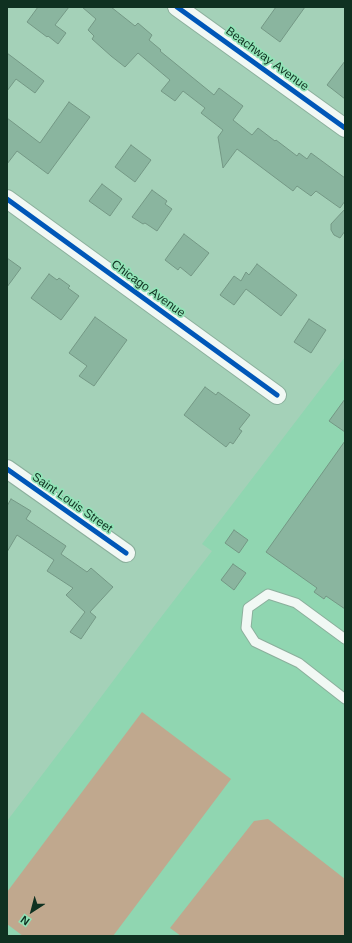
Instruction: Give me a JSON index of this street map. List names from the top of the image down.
{
  "streets": {
    "street": ["Beachway Avenue", "Chicago Avenue", "Saint Louis Street"]
  },
  "north": "bottom left"
}
